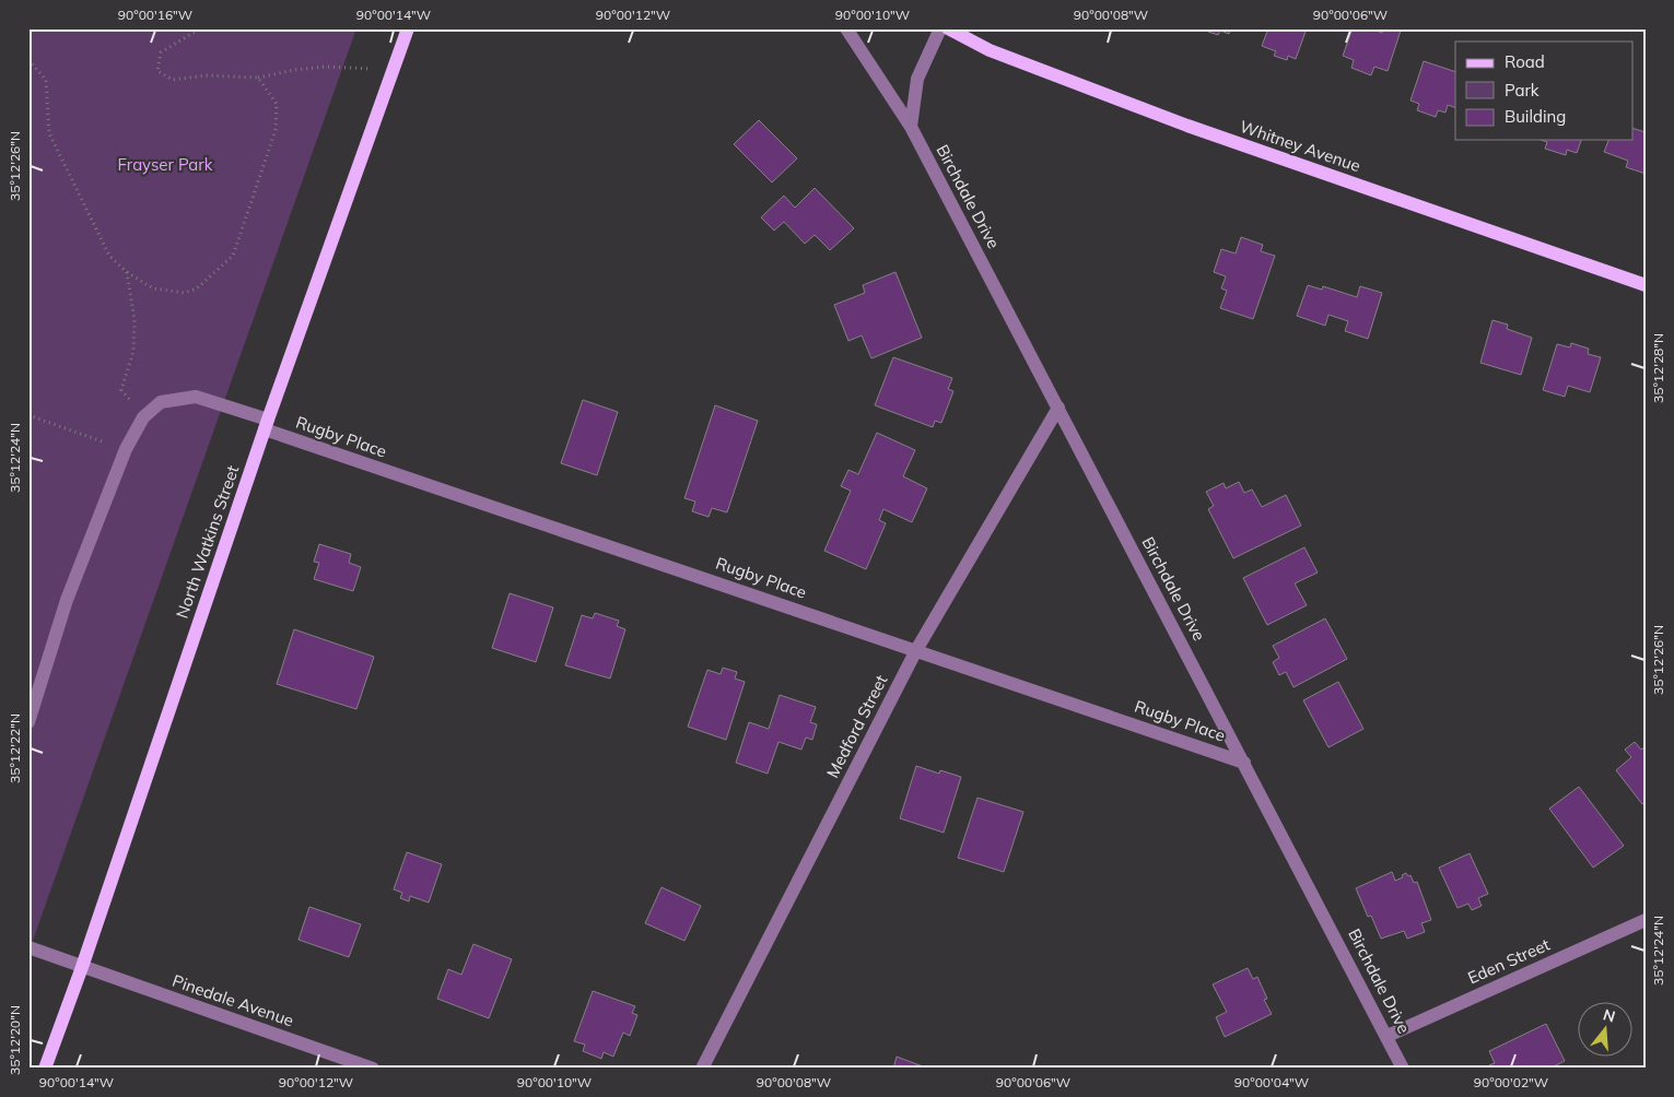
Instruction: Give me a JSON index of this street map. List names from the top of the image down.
{
  "streets": {
    "main road": ["Whitney Avenue", "North Watkins Street"],
    "street": [
      "Birchdale Drive",
      "Rugby Place",
      "Medford Street",
      "Eden Street",
      "Pinedale Avenue"
    ]
  },
  "crossings": [
    ["Birchdale Drive", "Rugby Place"],
    ["Birchdale Drive", "Medford Street"],
    ["Birchdale Drive", "Eden Street"],
    ["Rugby Place", "North Watkins Street"],
    ["Rugby Place", "Medford Street"],
    ["North Watkins Street", "Pinedale Avenue"]
  ],
  "parks": ["Frayser Park"],
  "legend": ["Road", "Park", "Building"],
  "north": "top",
  "coordinates": [
    "90°00'16\"W",
    "90°00'14\"W",
    "90°00'12\"W",
    "90°00'10\"W",
    "90°00'08\"W",
    "90°00'06\"W",
    "35°12'26\"N",
    "35°12'28\"N",
    "35°12'24\"N",
    "35°12'22\"N",
    "35°12'20\"N",
    "90°00'04\"W",
    "90°00'02\"W"
  ]
}
